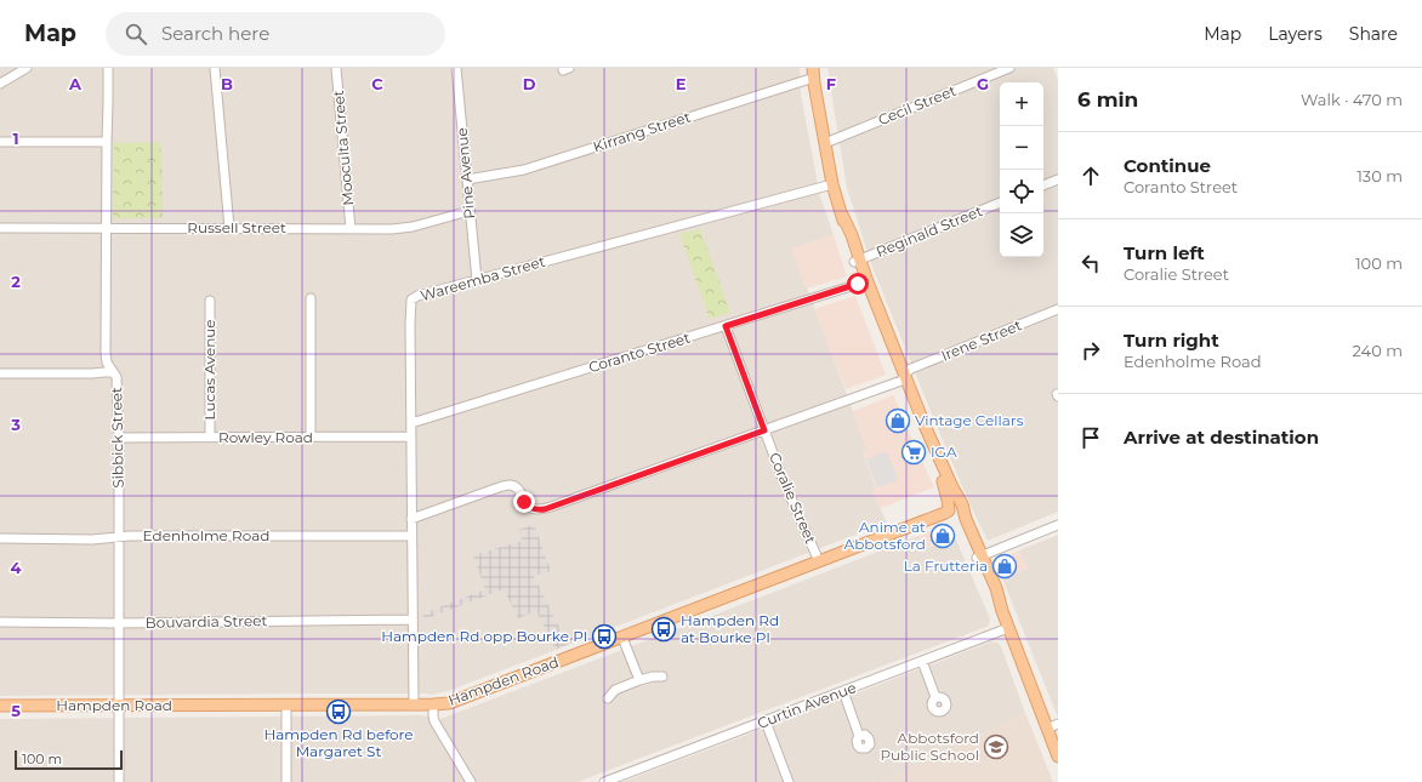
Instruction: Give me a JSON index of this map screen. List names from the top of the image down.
{
  "streets": {
    "main road": ["Hampden Road"],
    "street": [
      "Cecil Street",
      "Kirrang Street",
      "Mooculta Street",
      "Pine Avenue",
      "Russell Street",
      "Reginald Street",
      "Wareemba Street",
      "Irene Street",
      "Coranto Street",
      "Lucas Avenue",
      "Sibbick Street",
      "Rowley Road",
      "Coralie Street",
      "Edenholme Road",
      "Bouvardia Street",
      "Curtin Avenue"
    ]
  },
  "crossings": [
    ["Kirrang Street", "Pine Avenue"],
    ["Mooculta Street", "Russell Street"],
    ["Pine Avenue", "Russell Street"],
    ["Pine Avenue", "Wareemba Street"],
    ["Russell Street", "Sibbick Street"],
    ["Wareemba Street", "Coranto Street"],
    ["Wareemba Street", "Rowley Road"],
    ["Wareemba Street", "Edenholme Road"],
    ["Wareemba Street", "Bouvardia Street"],
    ["Wareemba Street", "Hampden Road"],
    ["Coranto Street", "Coralie Street"],
    ["Lucas Avenue", "Rowley Road"],
    ["Sibbick Street", "Rowley Road"],
    ["Sibbick Street", "Edenholme Road"],
    ["Sibbick Street", "Bouvardia Street"],
    ["Sibbick Street", "Hampden Road"],
    ["Coralie Street", "Hampden Road"]
  ],
  "places": {
    "shop": ["Vintage Cellars", "Anime at Abbotsford", "La Frutteria"],
    "supermarket": ["IGA"],
    "bus stop": ["Hampden Rd at Bourke Pl", "Hampden Rd opp Bourke Pl", "Hampden Rd before Margaret St"],
    "school or university": ["Abbotsford Public School"]
  },
  "scale_bar": "100 m",
  "page": {
    "header": "Map",
    "search": "Search here",
    "nav": ["Map", "Layers", "Share"],
    "heading": ["6 min", "Walk · 470 m"],
    "map_buttons": ["+", "−"],
    "list": [
      ["Continue", "Coranto Street", "130 m"],
      ["Turn left", "Coralie Street", "100 m"],
      ["Turn right", "Edenholme Road", "240 m"],
      "Arrive at destination"
    ],
    "scale": "100 m"
  },
  "grid": {
    "columns": [
      "A",
      "B",
      "C",
      "D",
      "E",
      "F",
      "G"
    ],
    "rows": [
      "1",
      "2",
      "3",
      "4",
      "5"
    ]
  }
}
